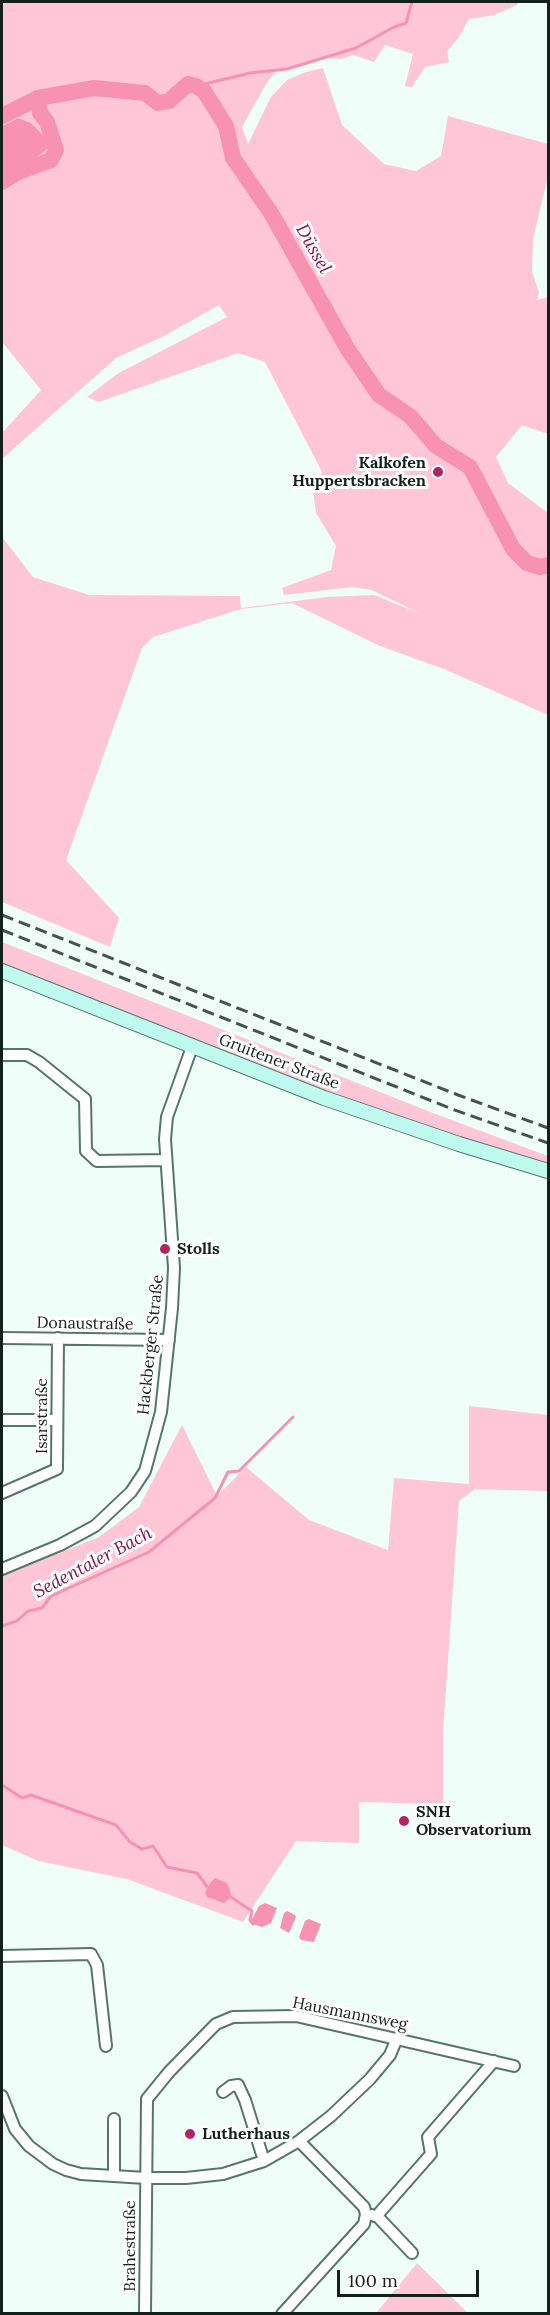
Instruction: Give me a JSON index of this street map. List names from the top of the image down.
{
  "streets": {
    "main road": ["Gruitener Straße"],
    "street": [
      "Donaustraße",
      "Hackberger Straße",
      "Isarstraße",
      "Hausmannsweg",
      "Brahestraße"
    ]
  },
  "crossings": [
    ["Gruitener Straße", "Hackberger Straße"],
    ["Donaustraße", "Hackberger Straße"],
    ["Donaustraße", "Isarstraße"],
    ["Hausmannsweg", "Brahestraße"]
  ],
  "water": ["Düssel", "Sedentaler Bach"],
  "places": [
    "Kalkofen Huppertsbracken",
    "Stolls",
    "SNH Observatorium",
    "Lutherhaus"
  ],
  "scale_bar": "100 m"
}
